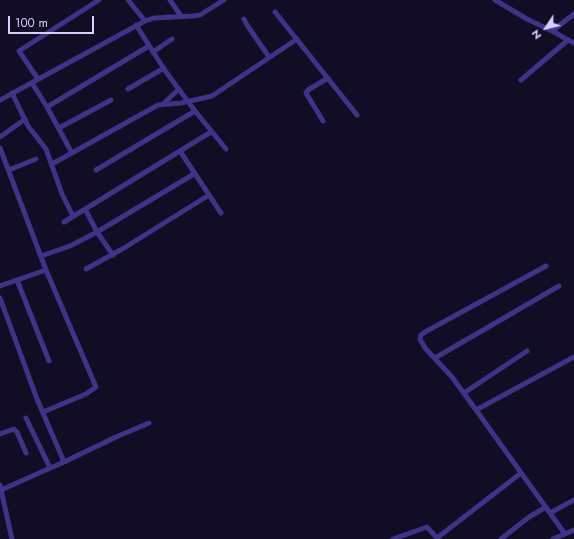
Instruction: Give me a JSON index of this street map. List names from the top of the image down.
{
  "scale_bar": "100 m",
  "north": "bottom left"
}
